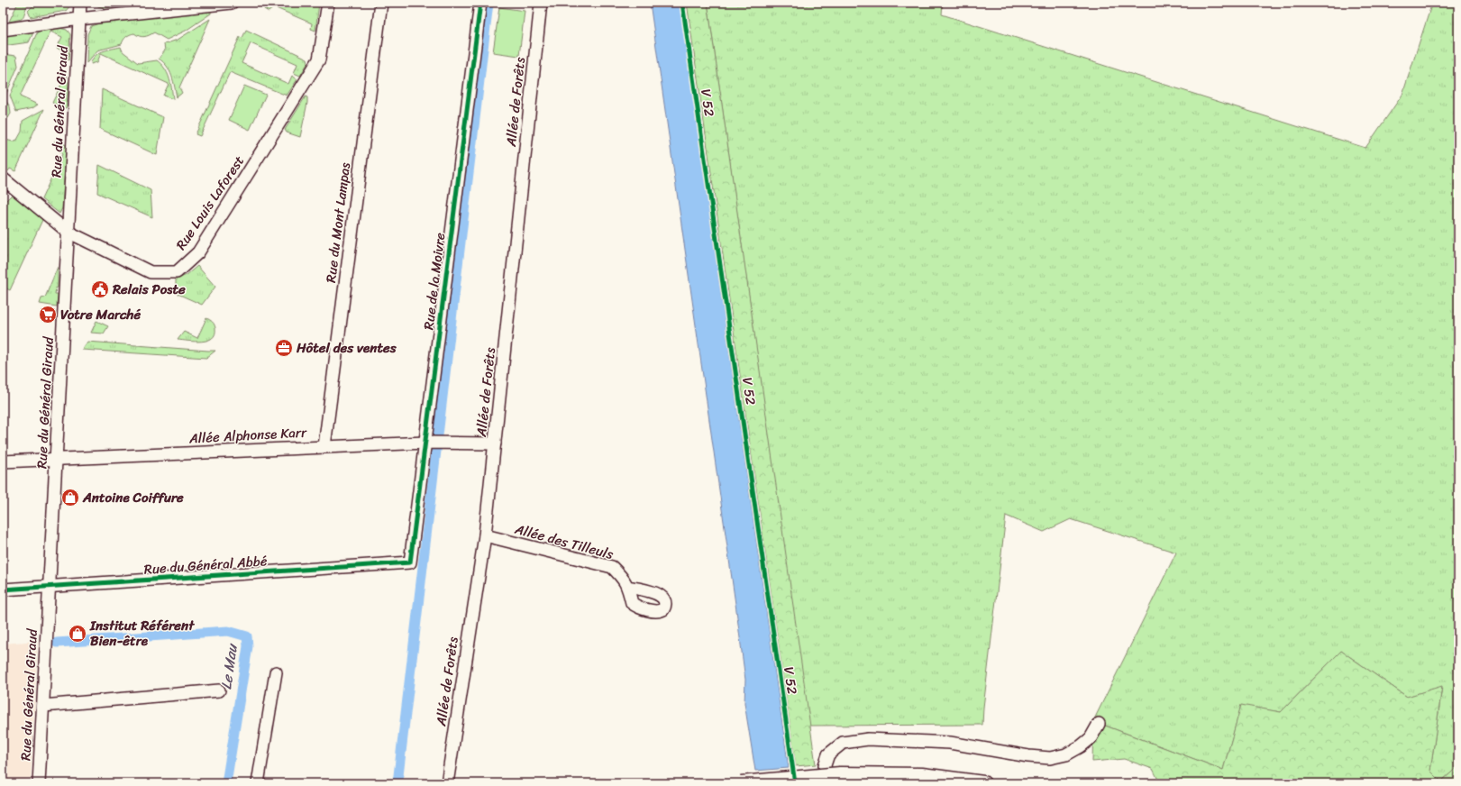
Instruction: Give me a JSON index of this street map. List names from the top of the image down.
{
  "streets": {
    "street": [
      "Allée de Forêts",
      "Rue du Général Giraud",
      "Rue Louis Laforest",
      "Rue du Mont Lampas",
      "Rue de la Moivre",
      "Allée Alphonse Karr",
      "Allée des Tilleuls",
      "Rue du Général Abbé"
    ],
    "cycle path": ["V 52"]
  },
  "crossings": [
    ["Allée de Forêts", "Allée Alphonse Karr"],
    ["Allée de Forêts", "Allée des Tilleuls"],
    ["Rue du Général Giraud", "Rue Louis Laforest"],
    ["Rue du Général Giraud", "Allée Alphonse Karr"],
    ["Rue du Général Giraud", "Rue du Général Abbé"],
    ["Rue du Mont Lampas", "Allée Alphonse Karr"],
    ["Rue de la Moivre", "Allée Alphonse Karr"],
    ["Rue de la Moivre", "Rue du Général Abbé"]
  ],
  "water": ["Le Mau"],
  "places": {
    "public building": ["Relais Poste"],
    "supermarket": ["Votre Marché"],
    "office": ["Hôtel des ventes"],
    "shop": ["Antoine Coiffure", "Institut Référent Bien-être"]
  }
}
